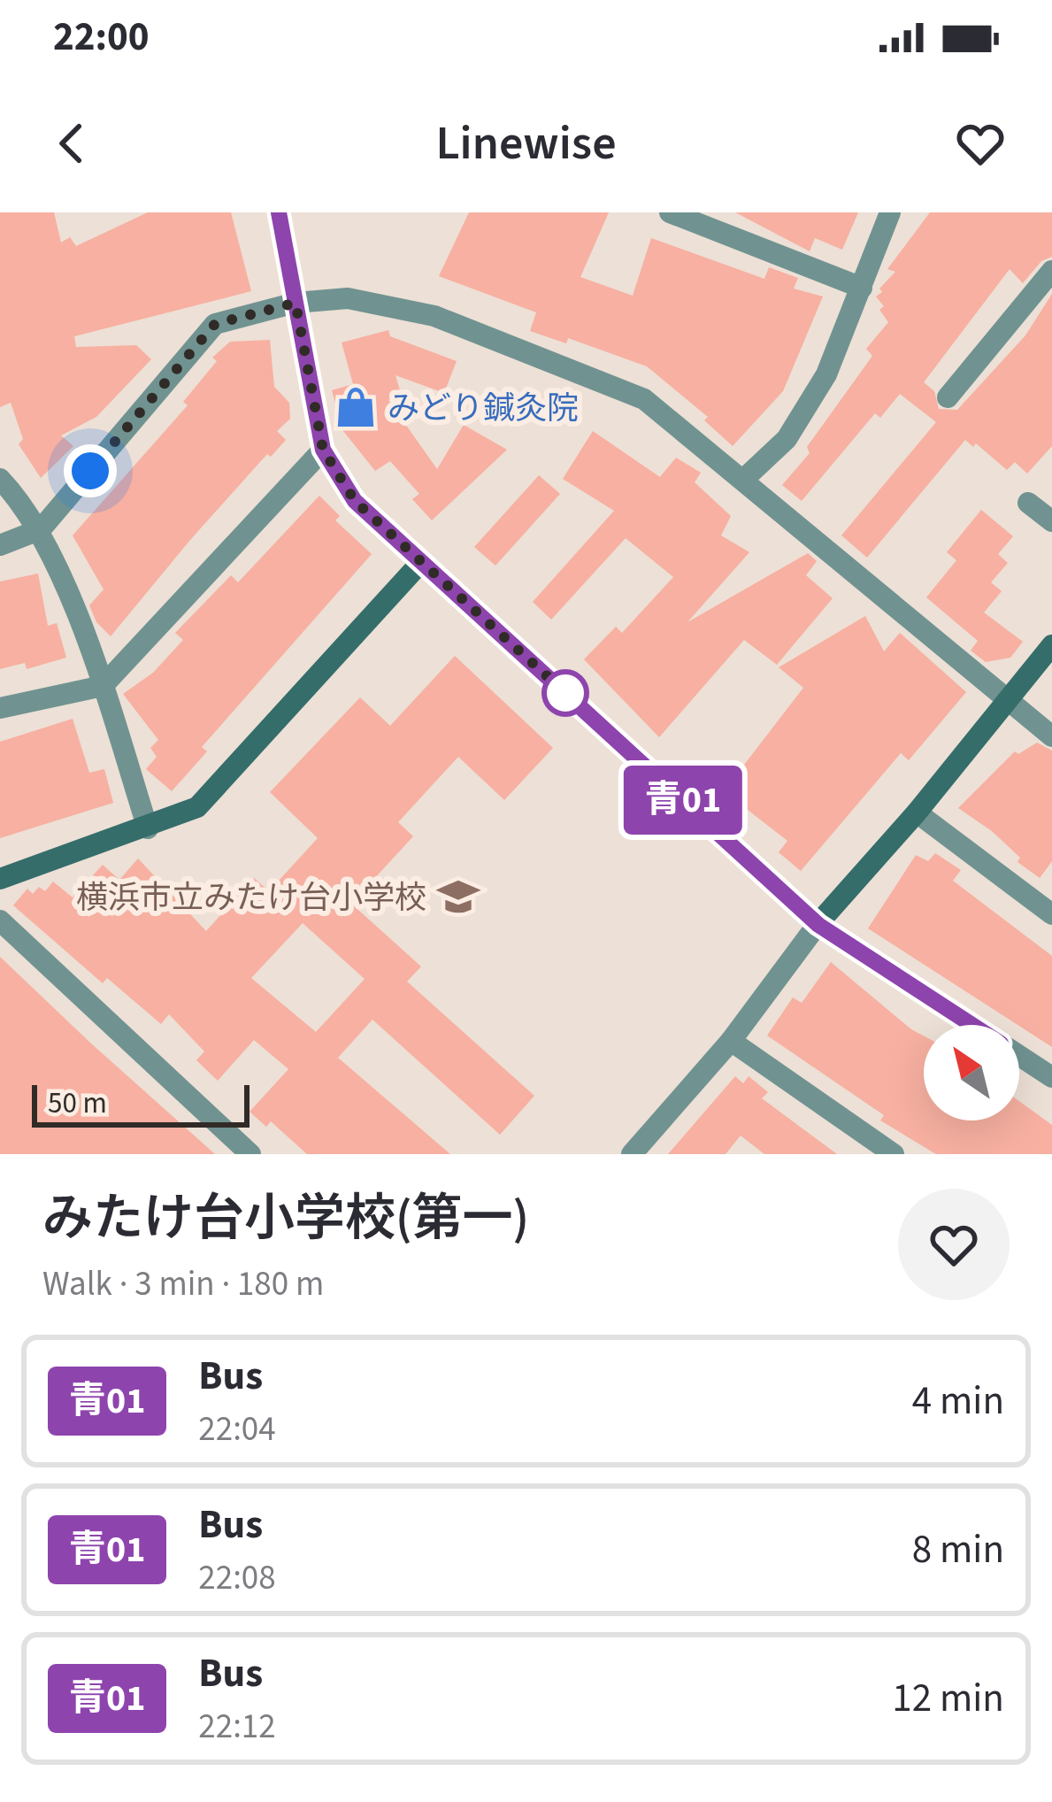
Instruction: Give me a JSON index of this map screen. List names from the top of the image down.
{
  "places": {
    "shop": ["みどり鍼灸院"],
    "school or university": ["横浜市立みたけ台小学校"]
  },
  "lines": ["bus line 青01"],
  "scale_bar": "50 m",
  "north": "top left",
  "page": {
    "status": "22:00",
    "header": "Linewise",
    "on_map": "青01",
    "scale": "50 m",
    "heading": ["みたけ台小学校(第一)", "Walk · 3 min · 180 m"],
    "list": [
      {
        "mark": "青01",
        "name": "Bus",
        "note": "22:04",
        "value": "4 min"
      },
      {
        "mark": "青01",
        "name": "Bus",
        "note": "22:08",
        "value": "8 min"
      },
      {
        "mark": "青01",
        "name": "Bus",
        "note": "22:12",
        "value": "12 min"
      }
    ]
  }
}
